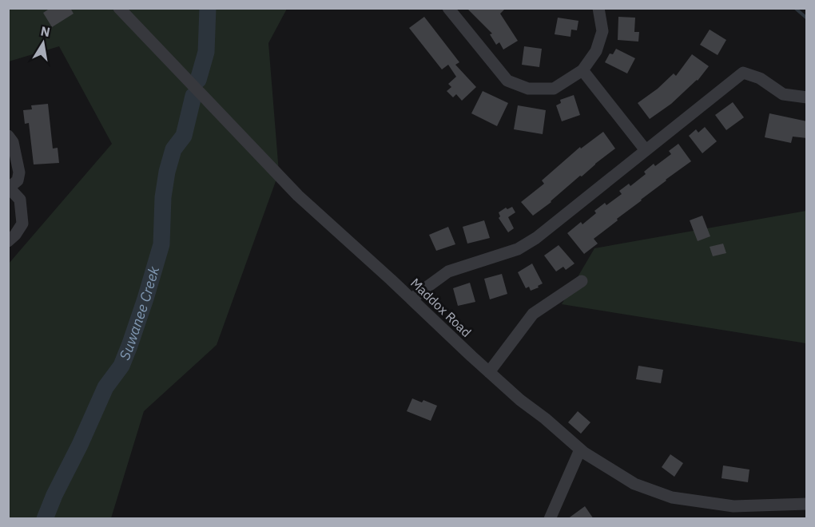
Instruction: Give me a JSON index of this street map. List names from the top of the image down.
{
  "streets": {
    "street": ["Maddox Road"]
  },
  "water": ["Suwanee Creek"],
  "north": "top"
}
